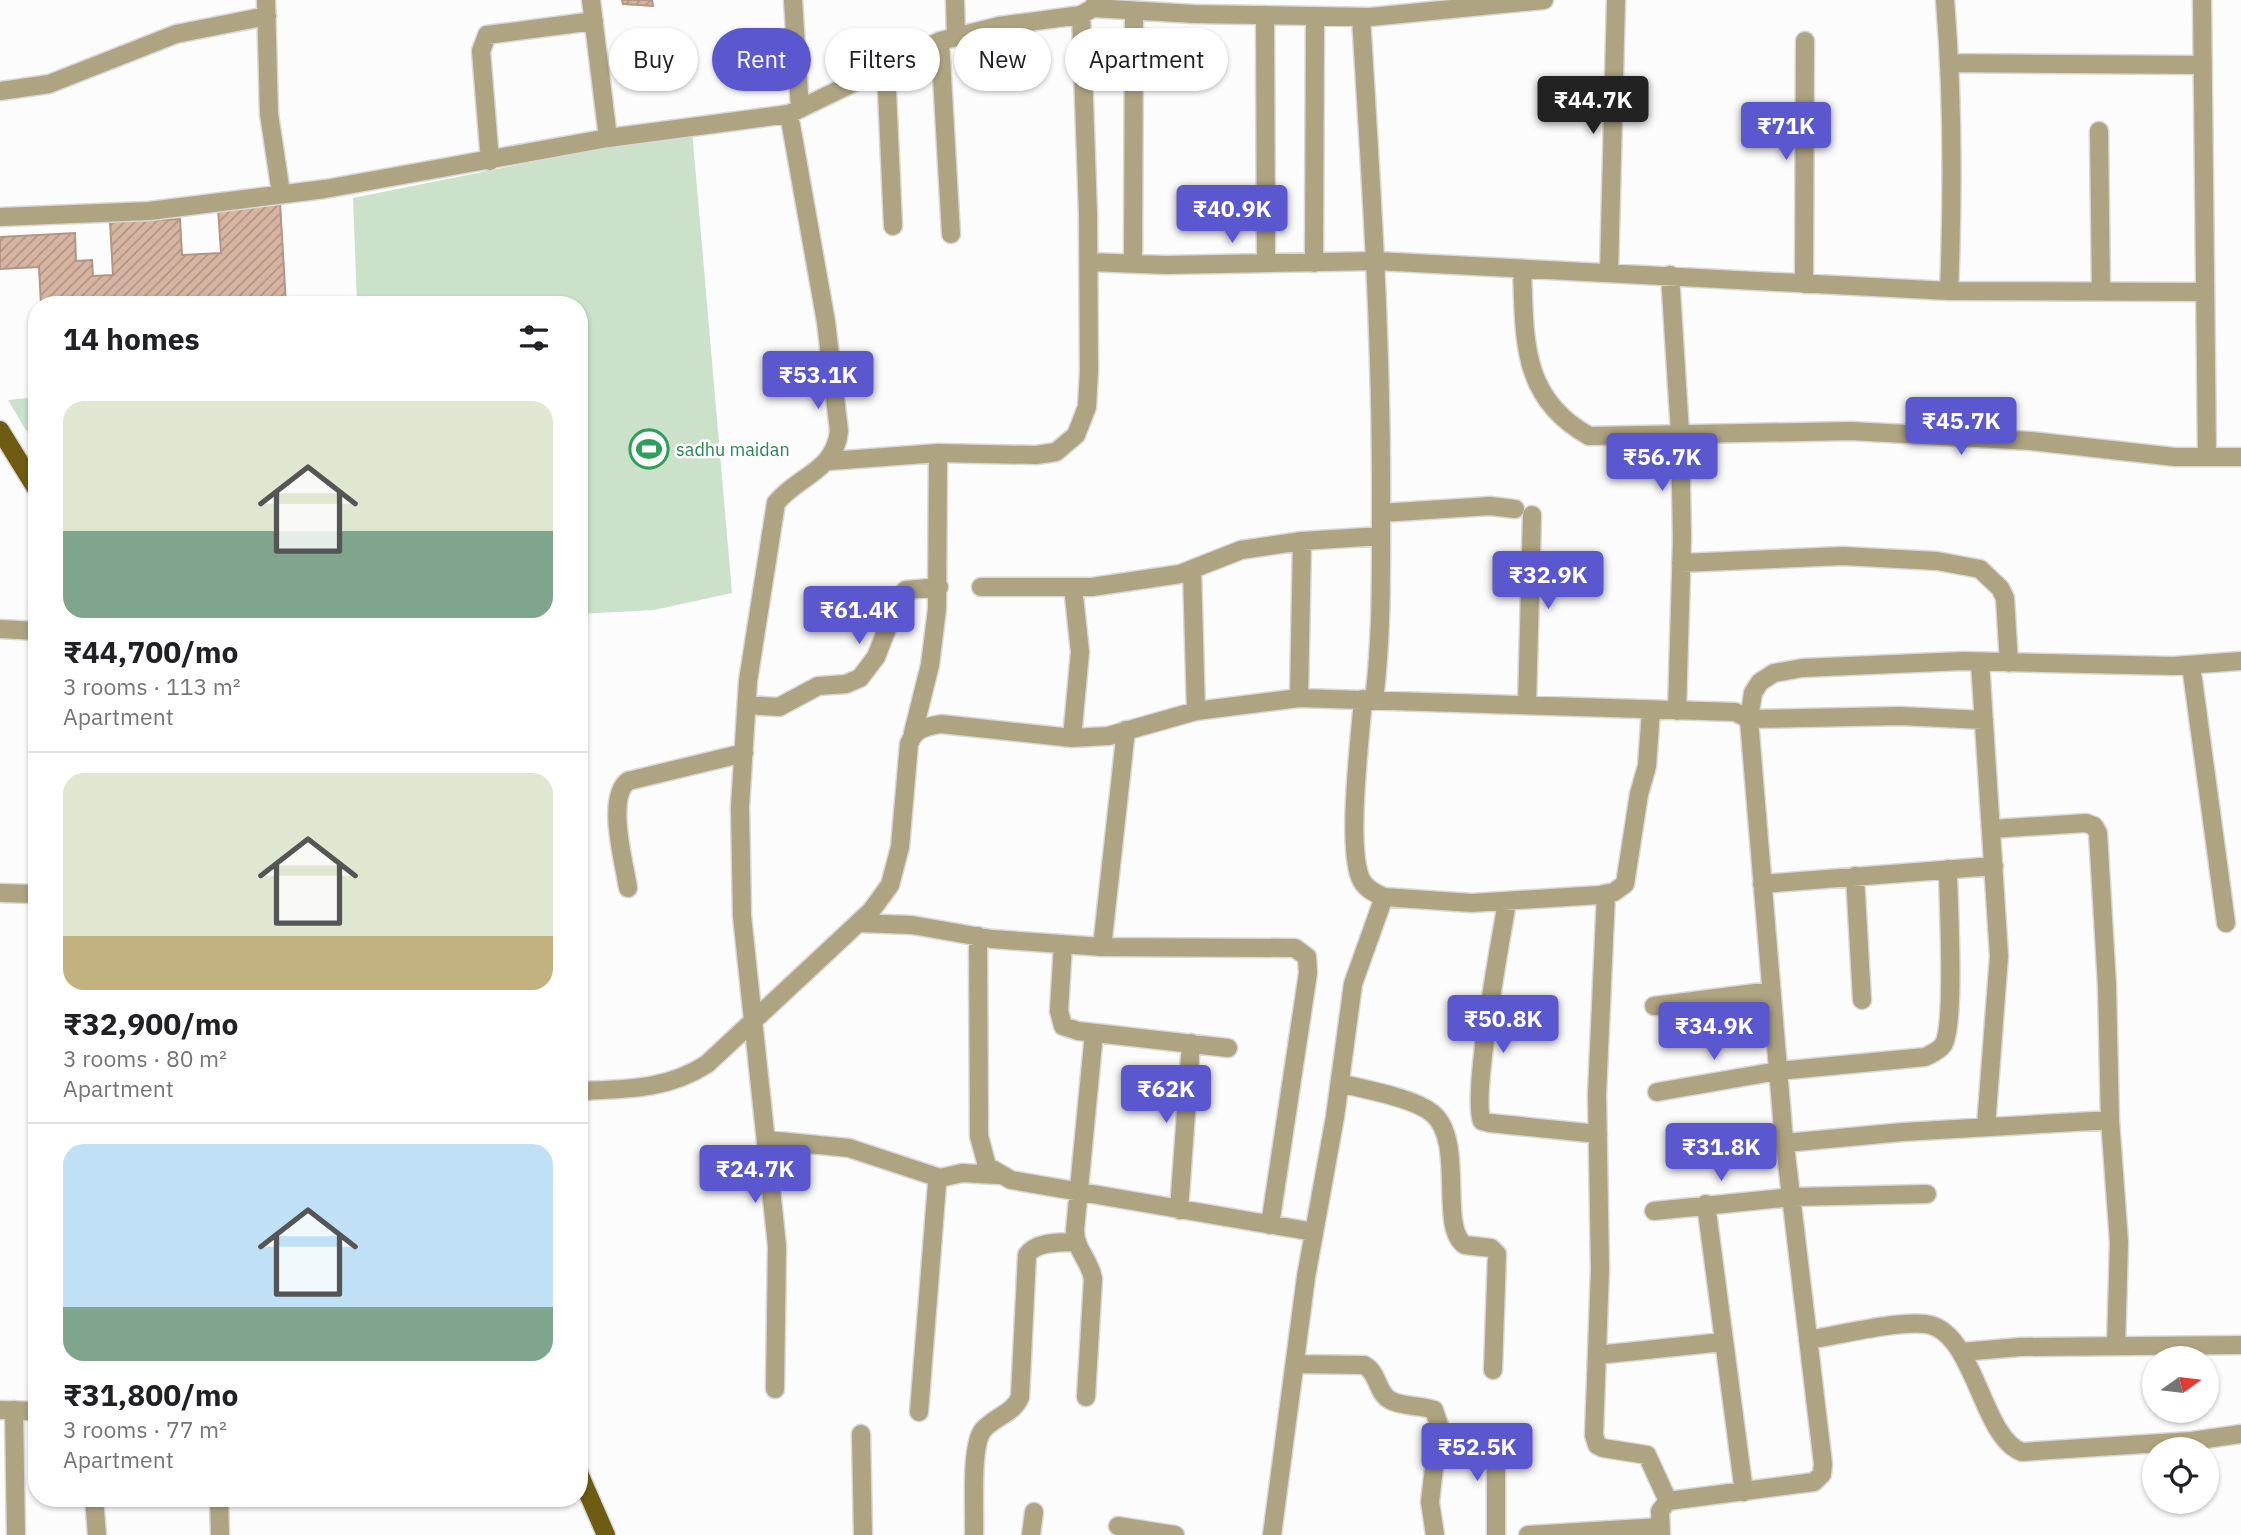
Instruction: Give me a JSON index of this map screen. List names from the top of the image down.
{
  "places": {
    "sports": ["sadhu maidan"]
  },
  "north": "right",
  "page": {
    "chip": [
      "Buy",
      "Rent",
      "Filters",
      "New",
      "Apartment"
    ],
    "price": [
      "₹44.7K",
      "₹71K",
      "₹40.9K",
      "₹53.1K",
      "₹45.7K",
      "₹56.7K",
      "₹32.9K",
      "₹61.4K",
      "₹50.8K",
      "₹34.9K",
      "₹62K",
      "₹31.8K",
      "₹24.7K",
      "₹52.5K"
    ],
    "heading": "14 homes",
    "list": [
      {
        "name": "₹44,700/mo",
        "note": "3 rooms · 113 m² · Apartment"
      },
      {
        "name": "₹32,900/mo",
        "note": "3 rooms · 80 m² · Apartment"
      },
      {
        "name": "₹31,800/mo",
        "note": "3 rooms · 77 m² · Apartment"
      }
    ]
  }
}
